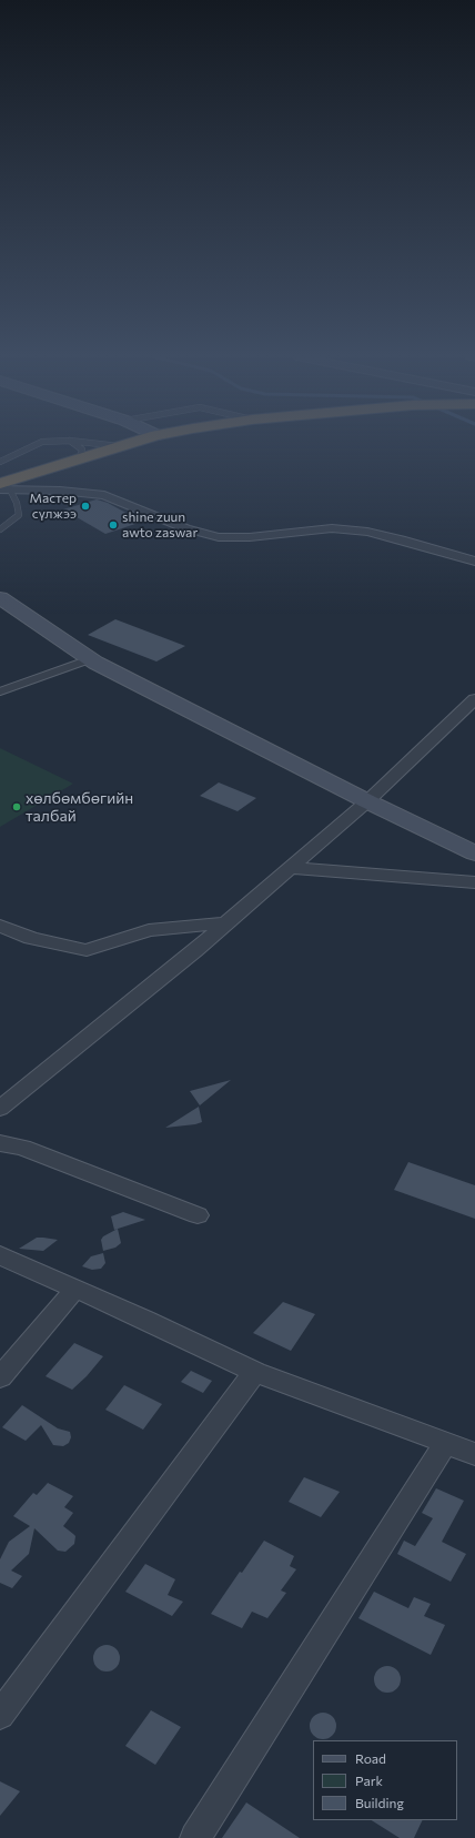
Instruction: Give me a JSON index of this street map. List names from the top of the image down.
{
  "places": ["Мастер сүлжээ", "shine zuun awto zaswar", "хөлбөмбөгийн талбай"],
  "legend": ["Road", "Park", "Building"]
}
